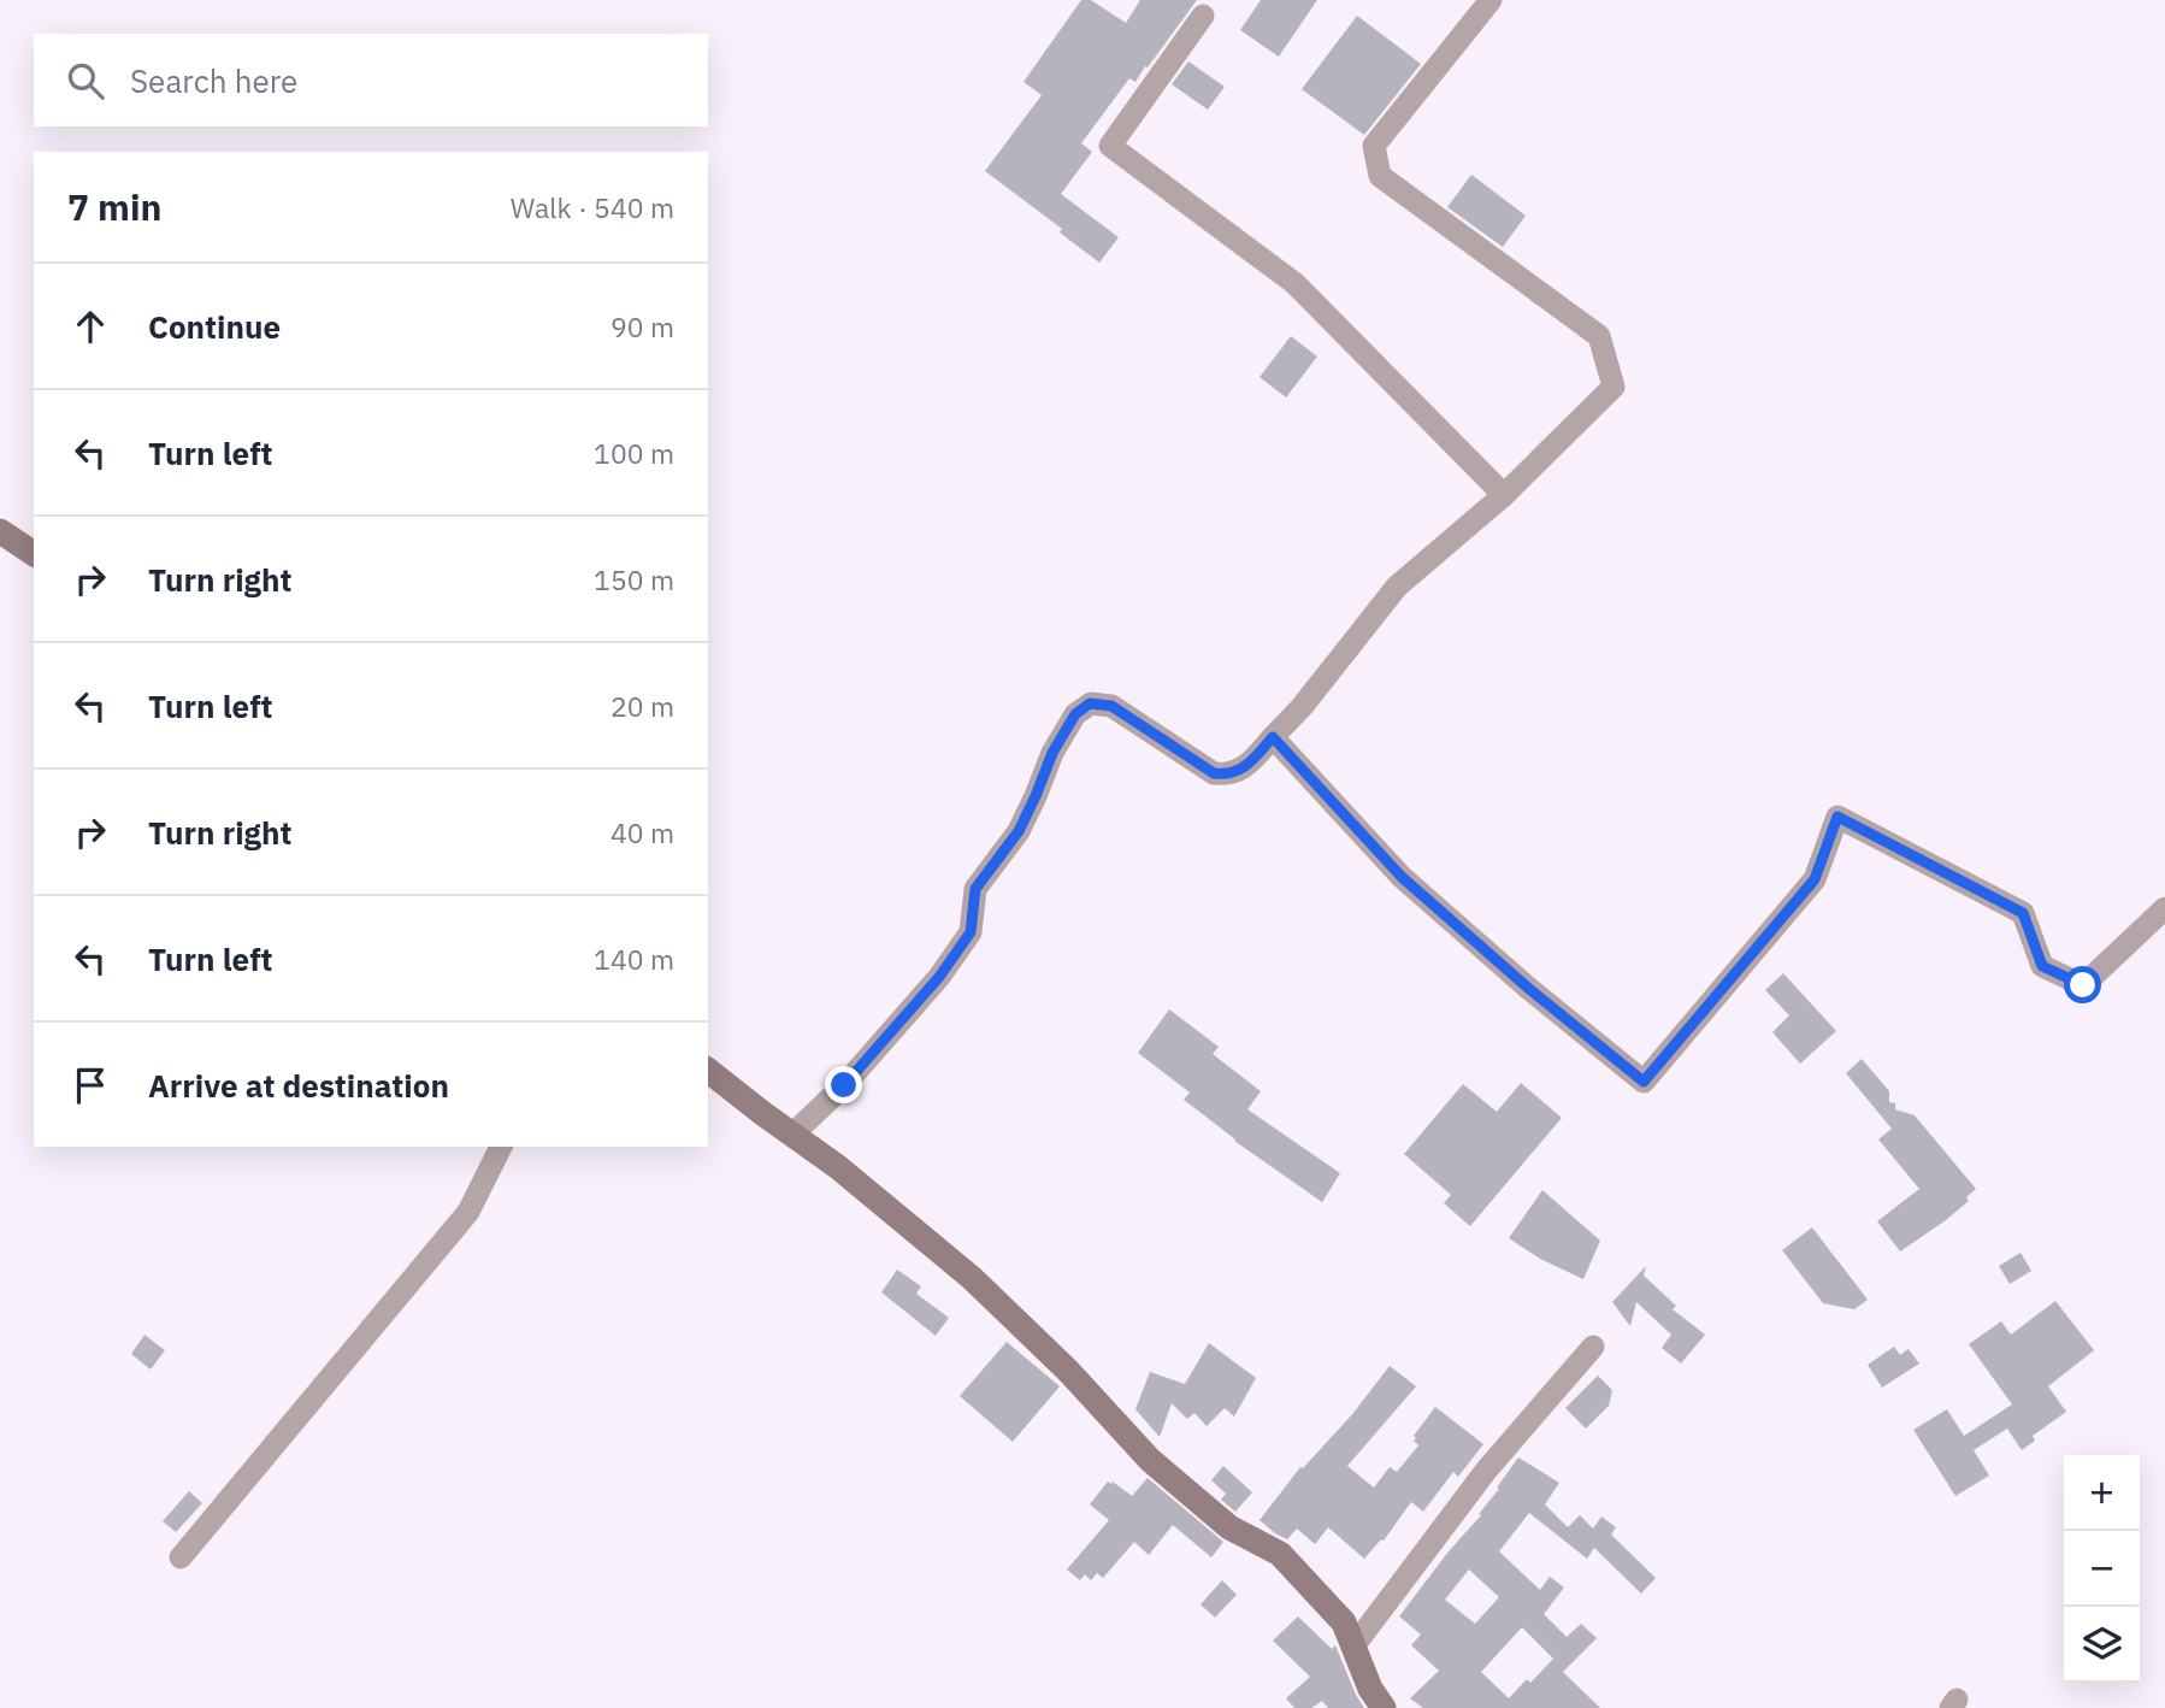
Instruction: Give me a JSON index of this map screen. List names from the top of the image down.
{
  "page": {
    "search": "Search here",
    "heading": ["7 min", "Walk · 540 m"],
    "list": [
      ["Continue", "90 m"],
      ["Turn left", "100 m"],
      ["Turn right", "150 m"],
      ["Turn left", "20 m"],
      ["Turn right", "40 m"],
      ["Turn left", "140 m"],
      "Arrive at destination"
    ],
    "map_buttons": ["+", "−"]
  }
}
